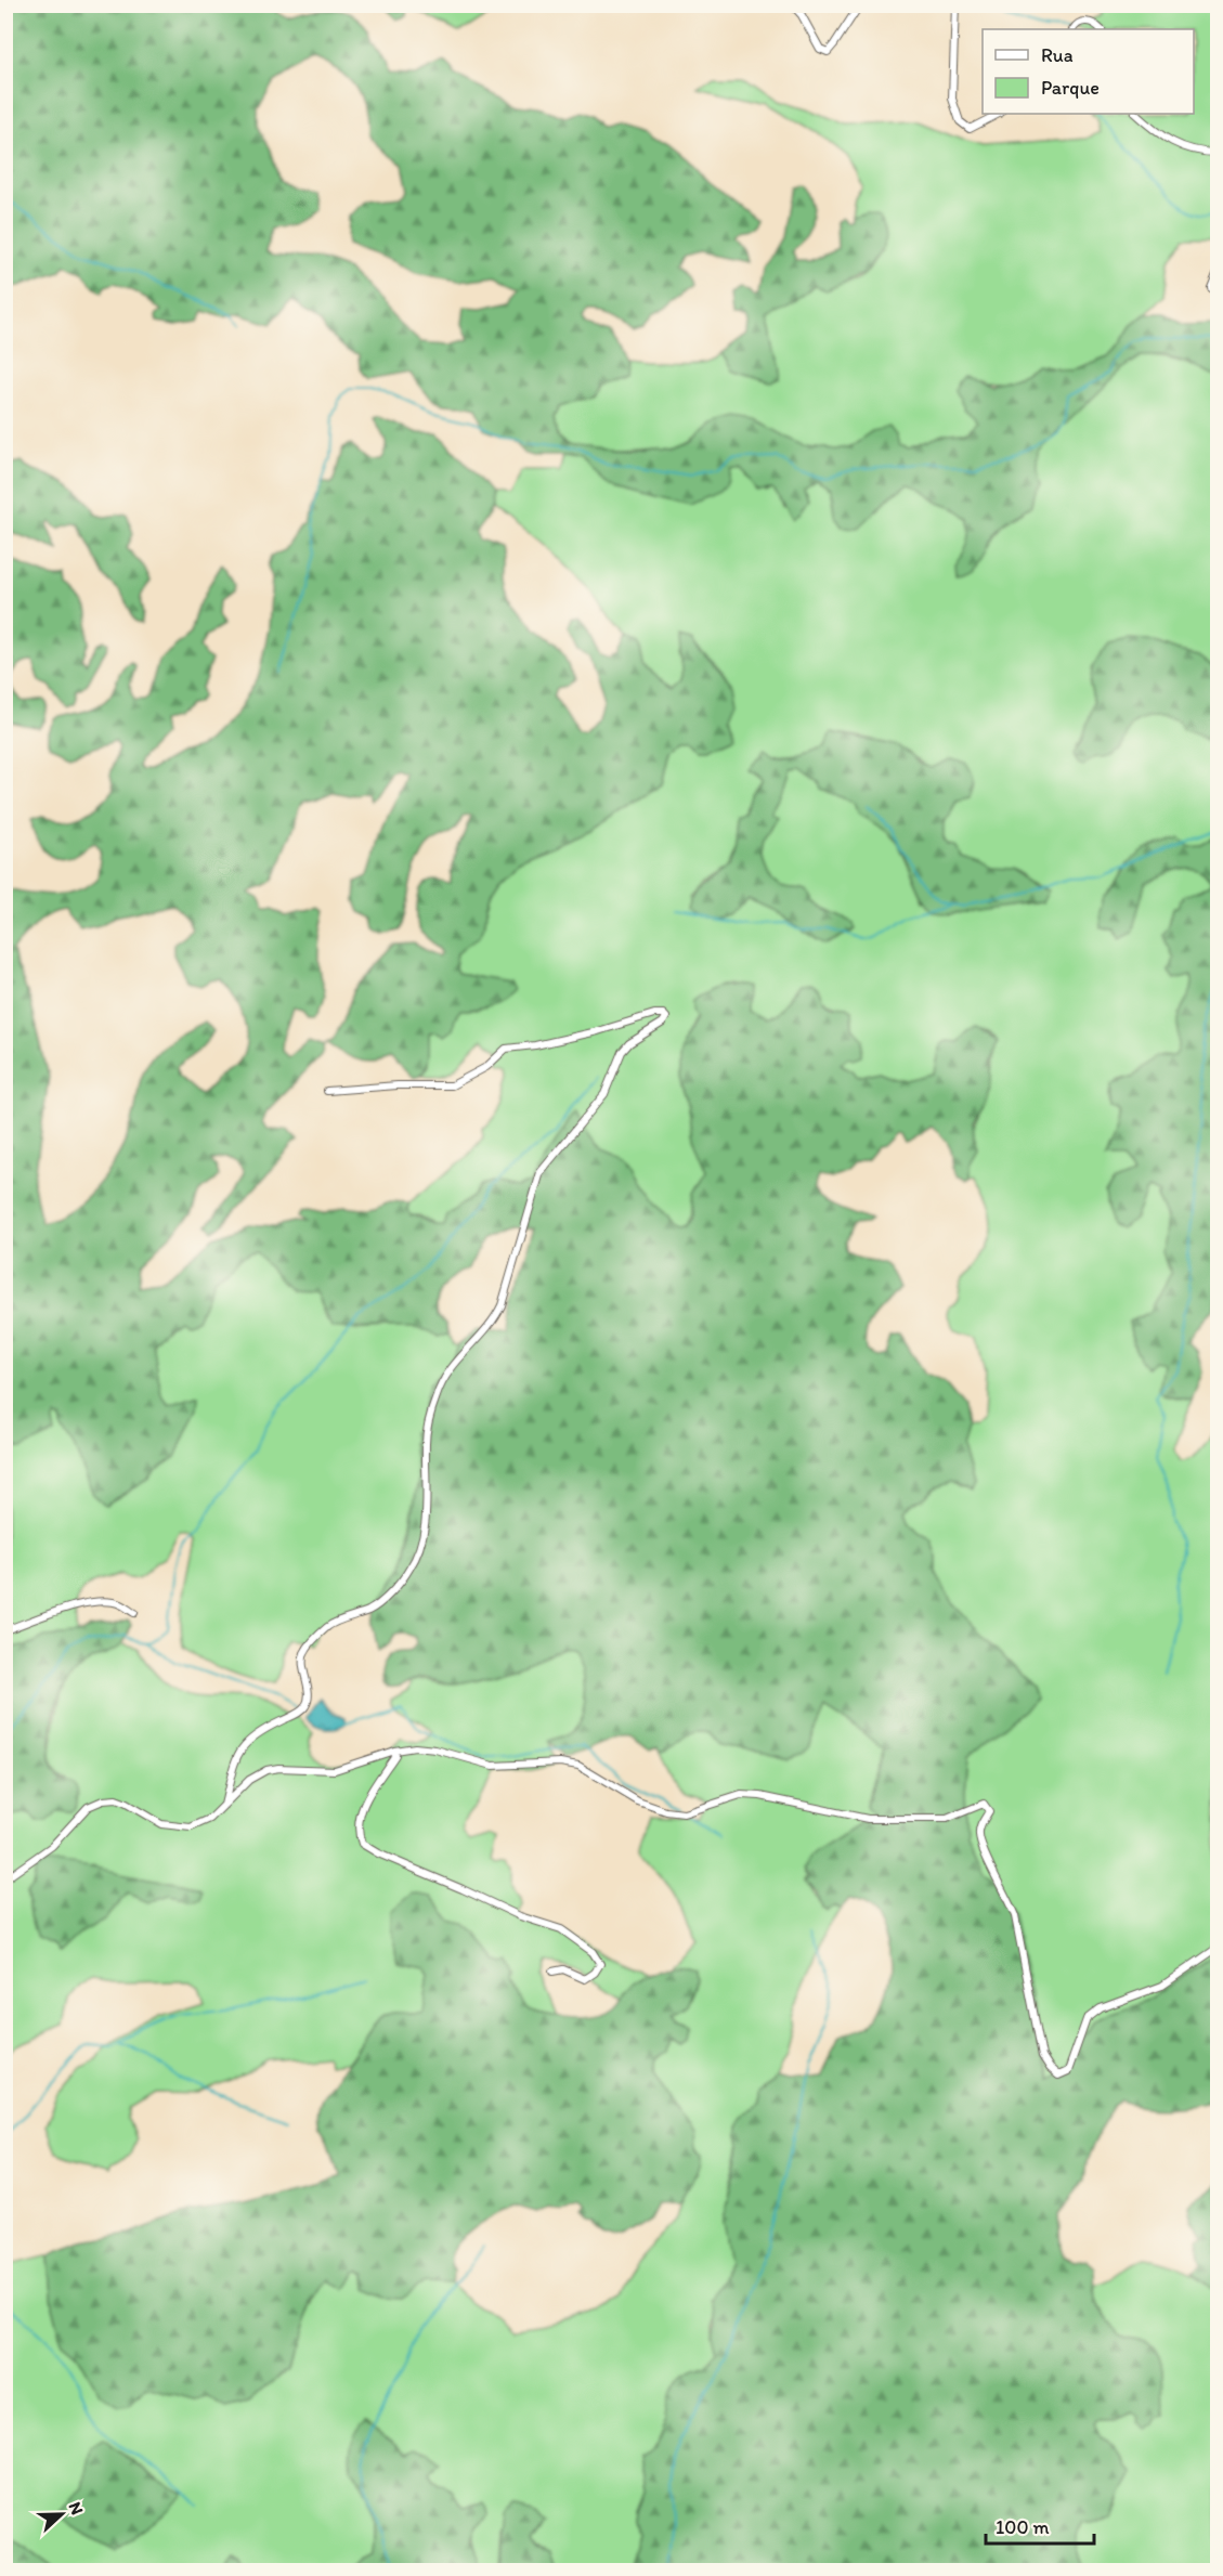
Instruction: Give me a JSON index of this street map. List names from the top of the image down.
{
  "legend": ["Rua", "Parque"],
  "scale_bar": "100 m",
  "north": "right"
}
